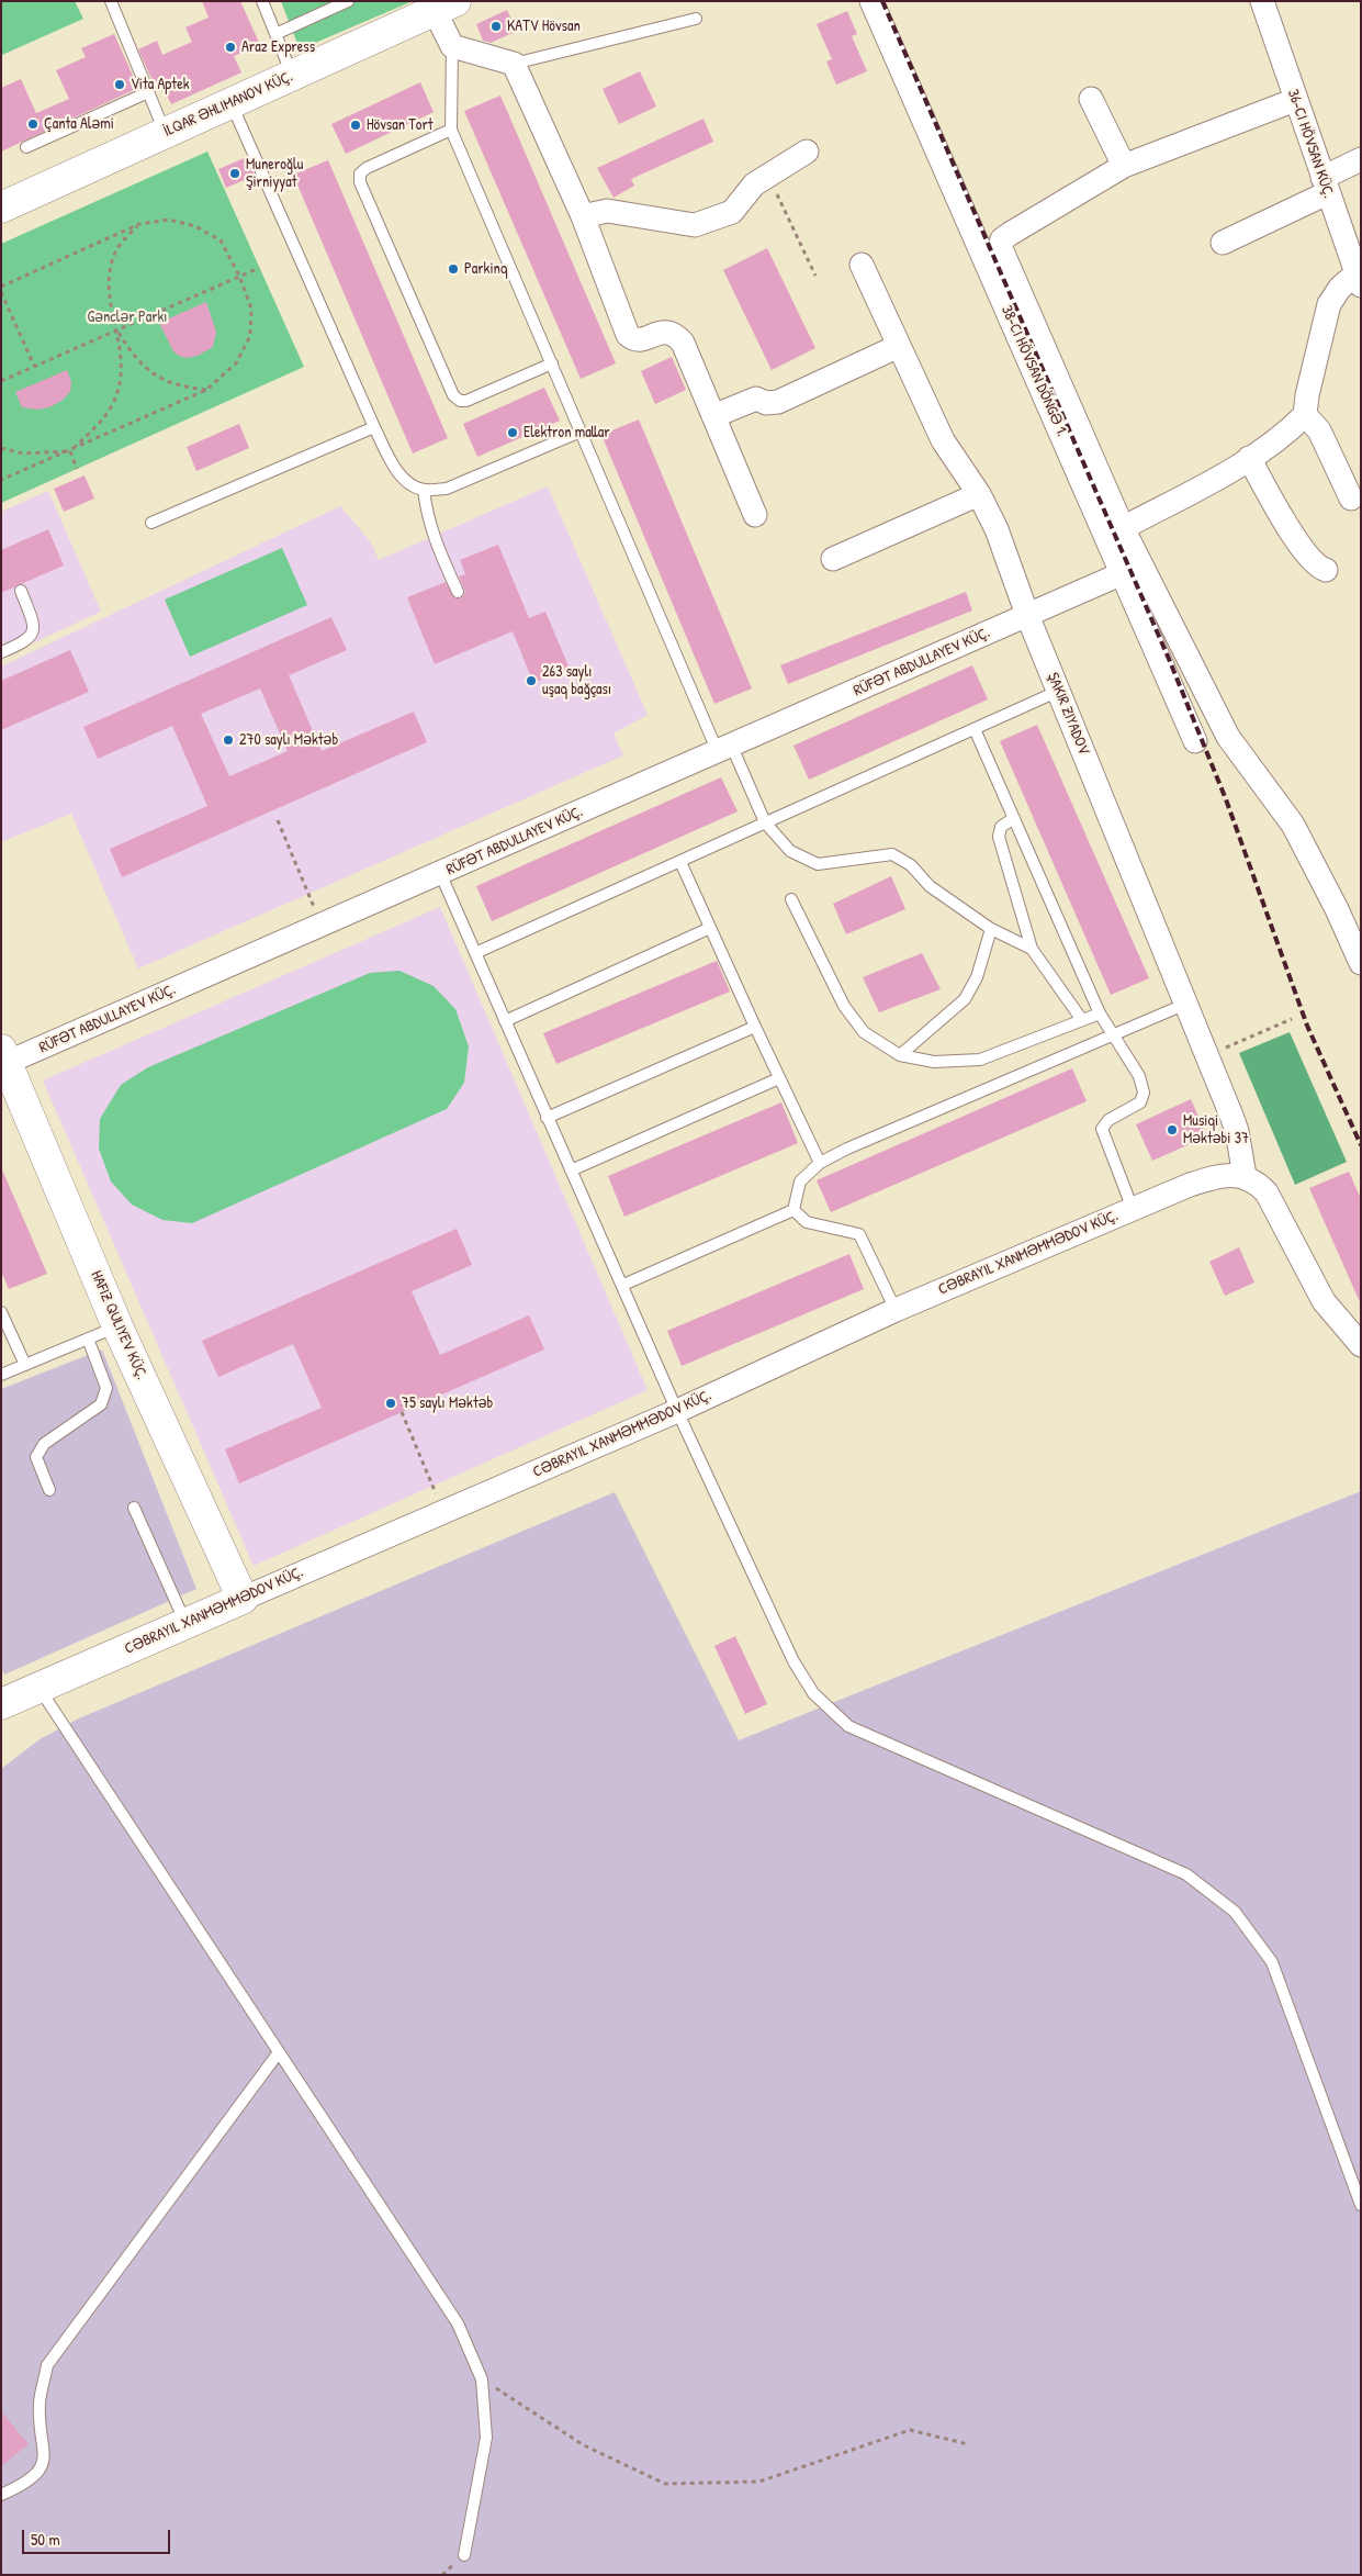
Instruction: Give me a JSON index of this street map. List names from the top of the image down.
{
  "streets": {
    "street": [
      "İLQAR ƏHLIMANOV KÜÇ.",
      "38-CI HÖVSAN DÖNGƏ 1.",
      "RÜFƏT ABDULLAYEV KÜÇ.",
      "ŞAKIR ZIYADOV",
      "HAFIZ QULIYEV KÜÇ."
    ]
  },
  "crossings": [
    ["38-CI HÖVSAN DÖNGƏ 1.", "RÜFƏT ABDULLAYEV KÜÇ."],
    ["RÜFƏT ABDULLAYEV KÜÇ.", "ŞAKIR ZIYADOV"],
    ["RÜFƏT ABDULLAYEV KÜÇ.", "HAFIZ QULIYEV KÜÇ."]
  ],
  "parks": ["Gənclər Parkı"],
  "places": [
    "KATV Hövsan",
    "Araz Express",
    "Vita Aptek",
    "Çanta Aləmi",
    "Hövsan Tort",
    "Muneroğlu Şirniyyat",
    "Parkinq",
    "Elektron mallar",
    "263 saylı uşaq bağçası",
    "270 saylı Məktəb",
    "Musiqi Məktəbi 37",
    "75 saylı Məktəb"
  ],
  "scale_bar": "50 m"
}
